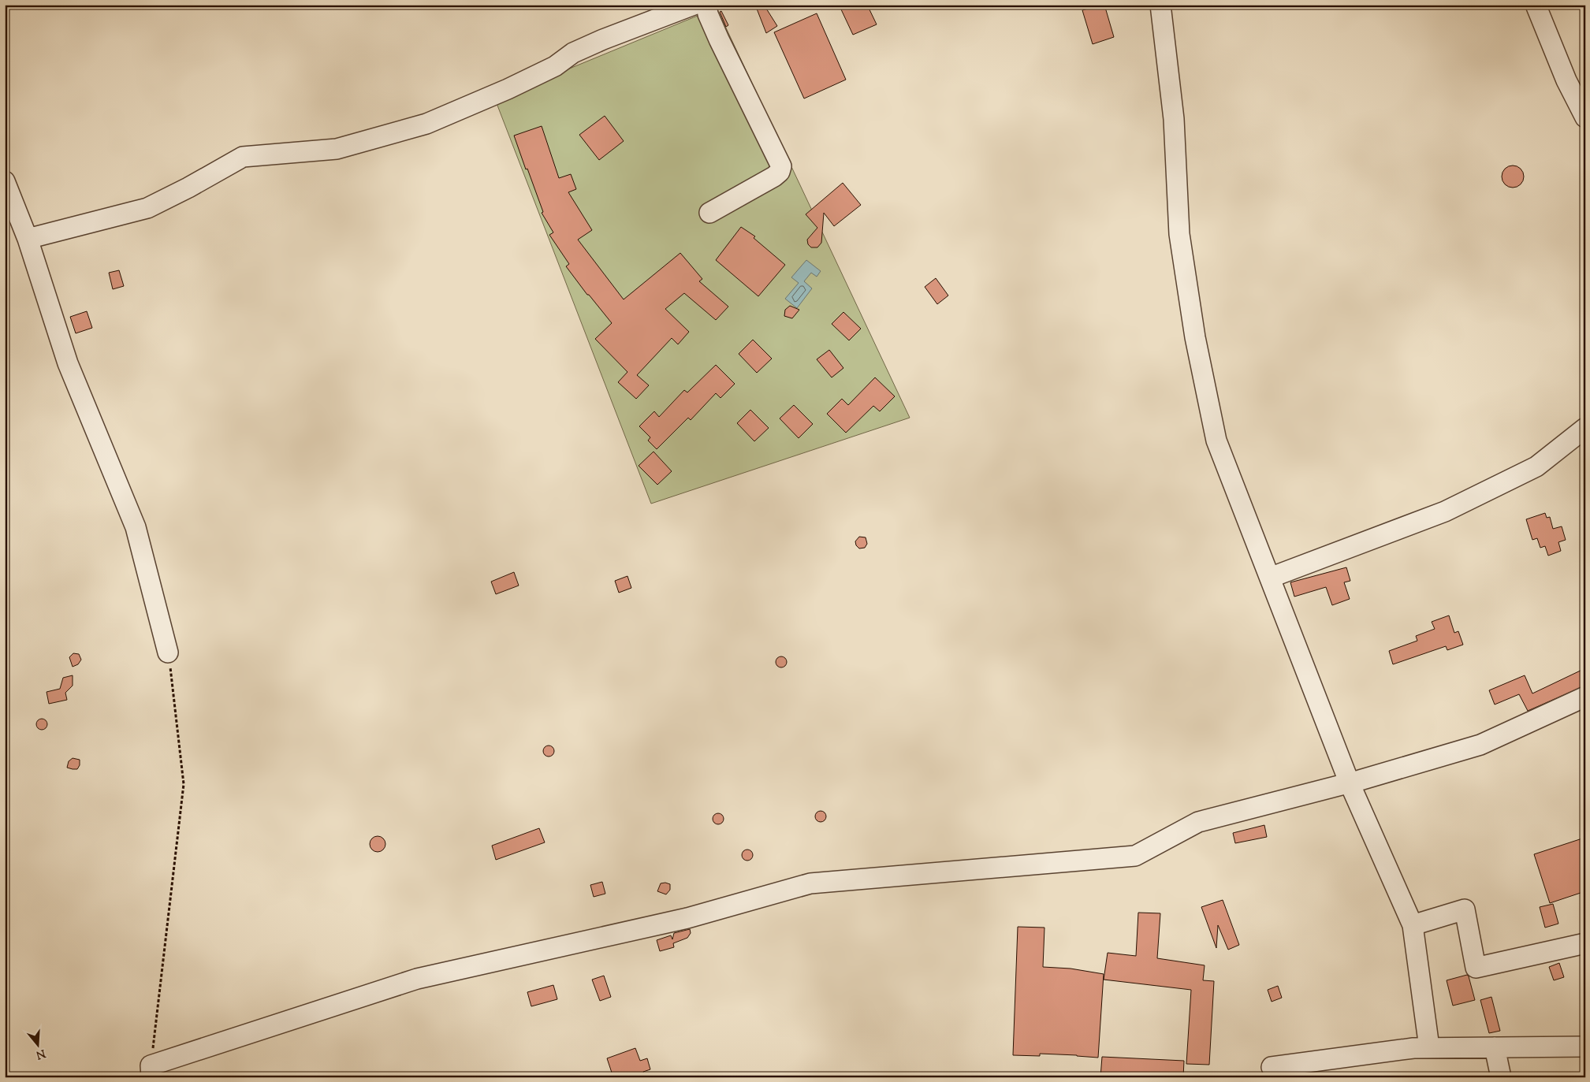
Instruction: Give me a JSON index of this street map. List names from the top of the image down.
{
  "north": "bottom"
}
